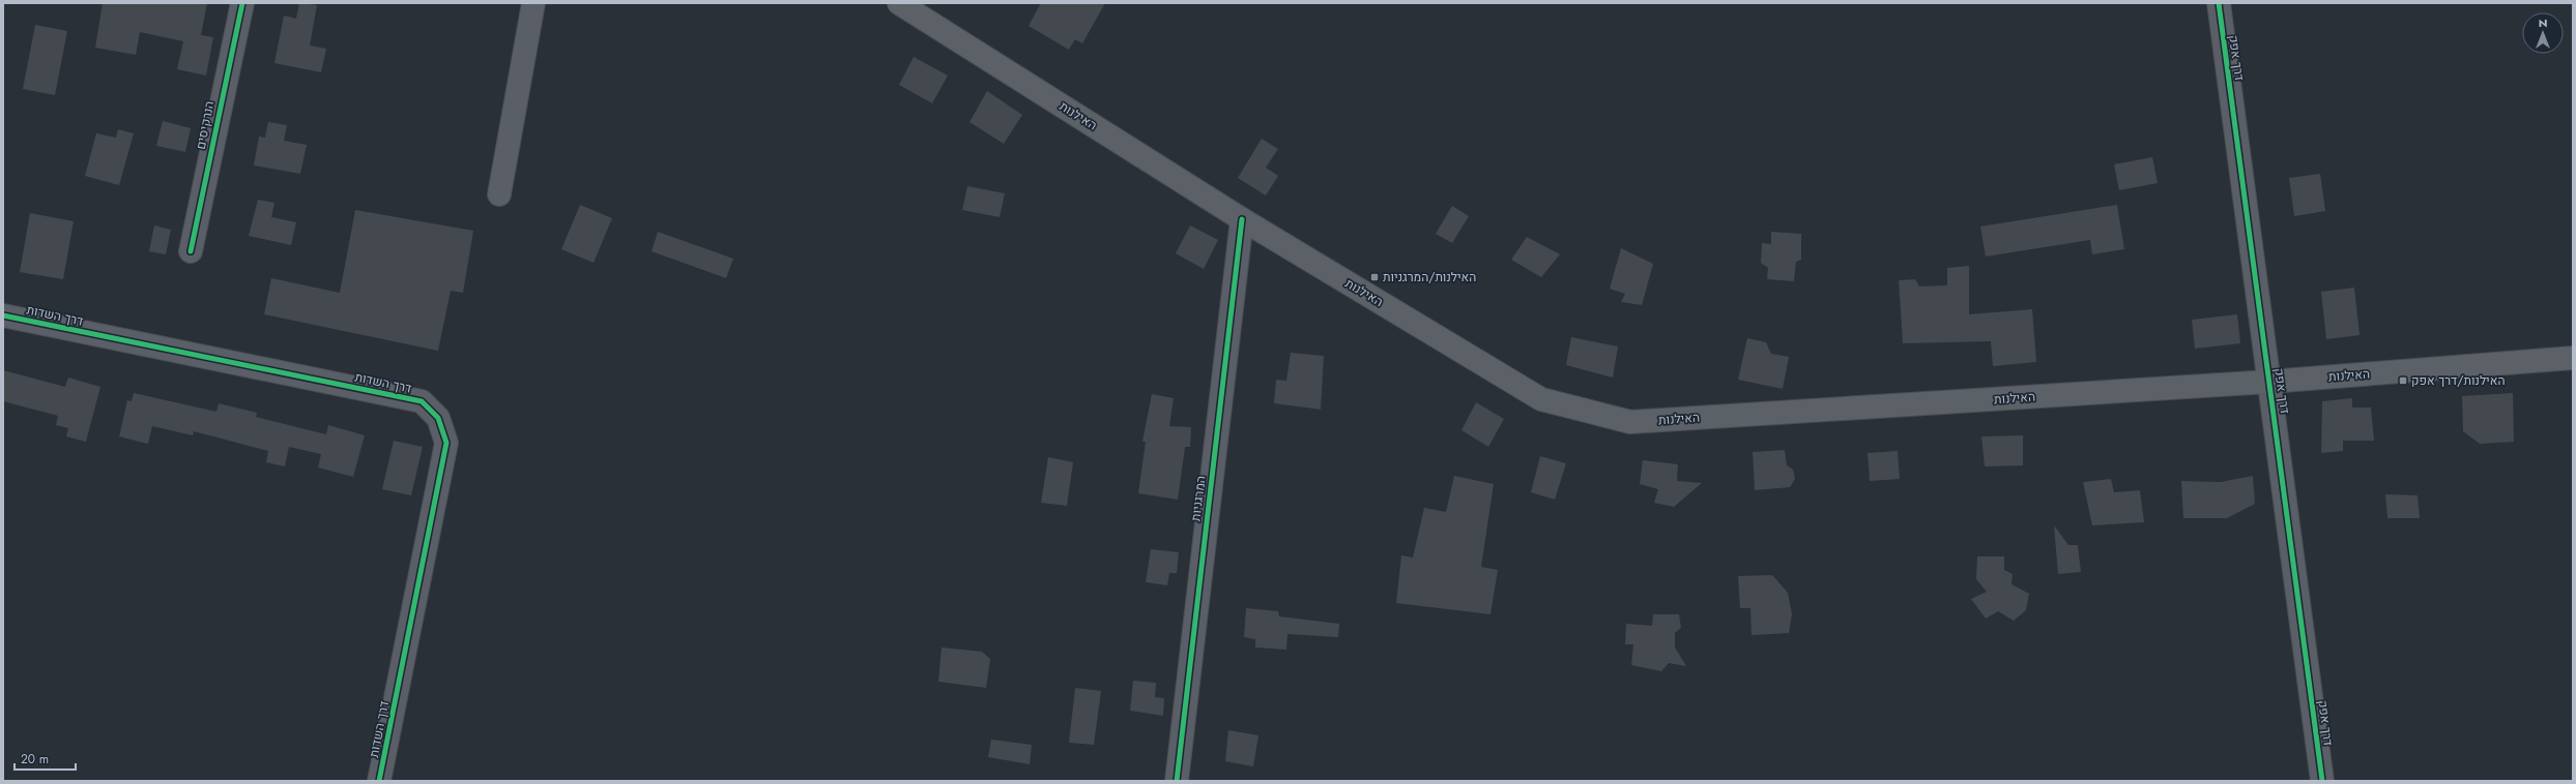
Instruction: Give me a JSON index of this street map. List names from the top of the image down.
{
  "streets": {
    "main road": ["האילנות"],
    "street": [
      "דרך אפק",
      "הנרקיסים",
      "דרך השדות",
      "המרגניות"
    ]
  },
  "crossings": [
    ["דרך אפק", "האילנות"],
    ["האילנות", "המרגניות"]
  ],
  "places": {
    "transit": ["האילנות/המרגניות", "האילנות/דרך אפק"]
  },
  "scale_bar": "20 m",
  "north": "top"
}
